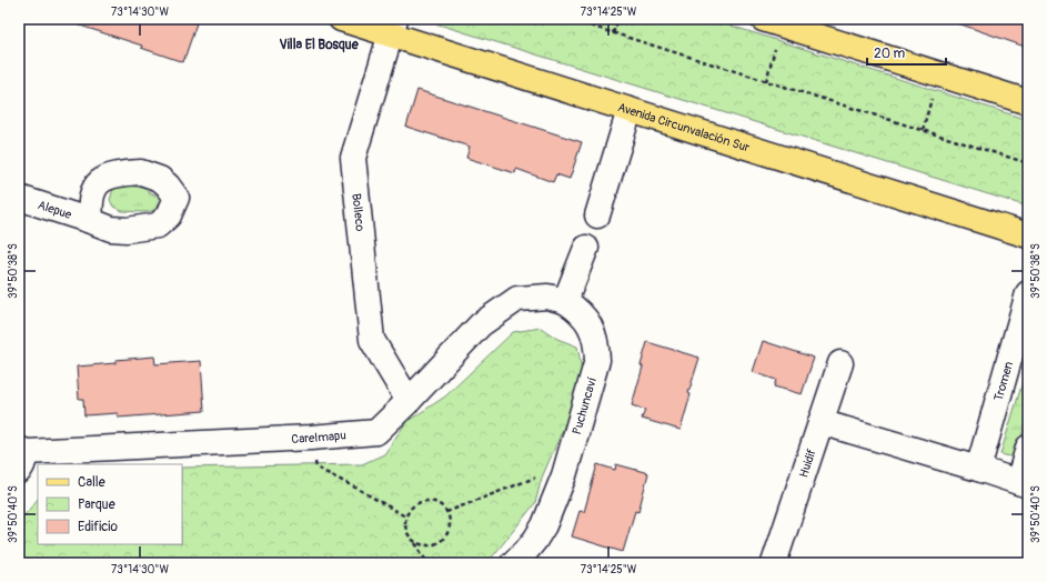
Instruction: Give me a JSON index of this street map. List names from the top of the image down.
{
  "streets": {
    "main road": ["Avenida Circunvalación Sur"],
    "street": [
      "Alepue",
      "Bolleco",
      "Tromen",
      "Puchuncaví",
      "Carelmapu",
      "Huidif"
    ]
  },
  "crossings": [
    ["Avenida Circunvalación Sur", "Bolleco"],
    ["Bolleco", "Carelmapu"],
    ["Puchuncaví", "Carelmapu"]
  ],
  "districts": ["Villa El Bosque"],
  "legend": ["Calle", "Parque", "Edificio"],
  "scale_bar": "20 m",
  "coordinates": [
    "73°14'30\"W",
    "73°14'25\"W",
    "39°50'38\"S",
    "39°50'40\"S"
  ]
}
